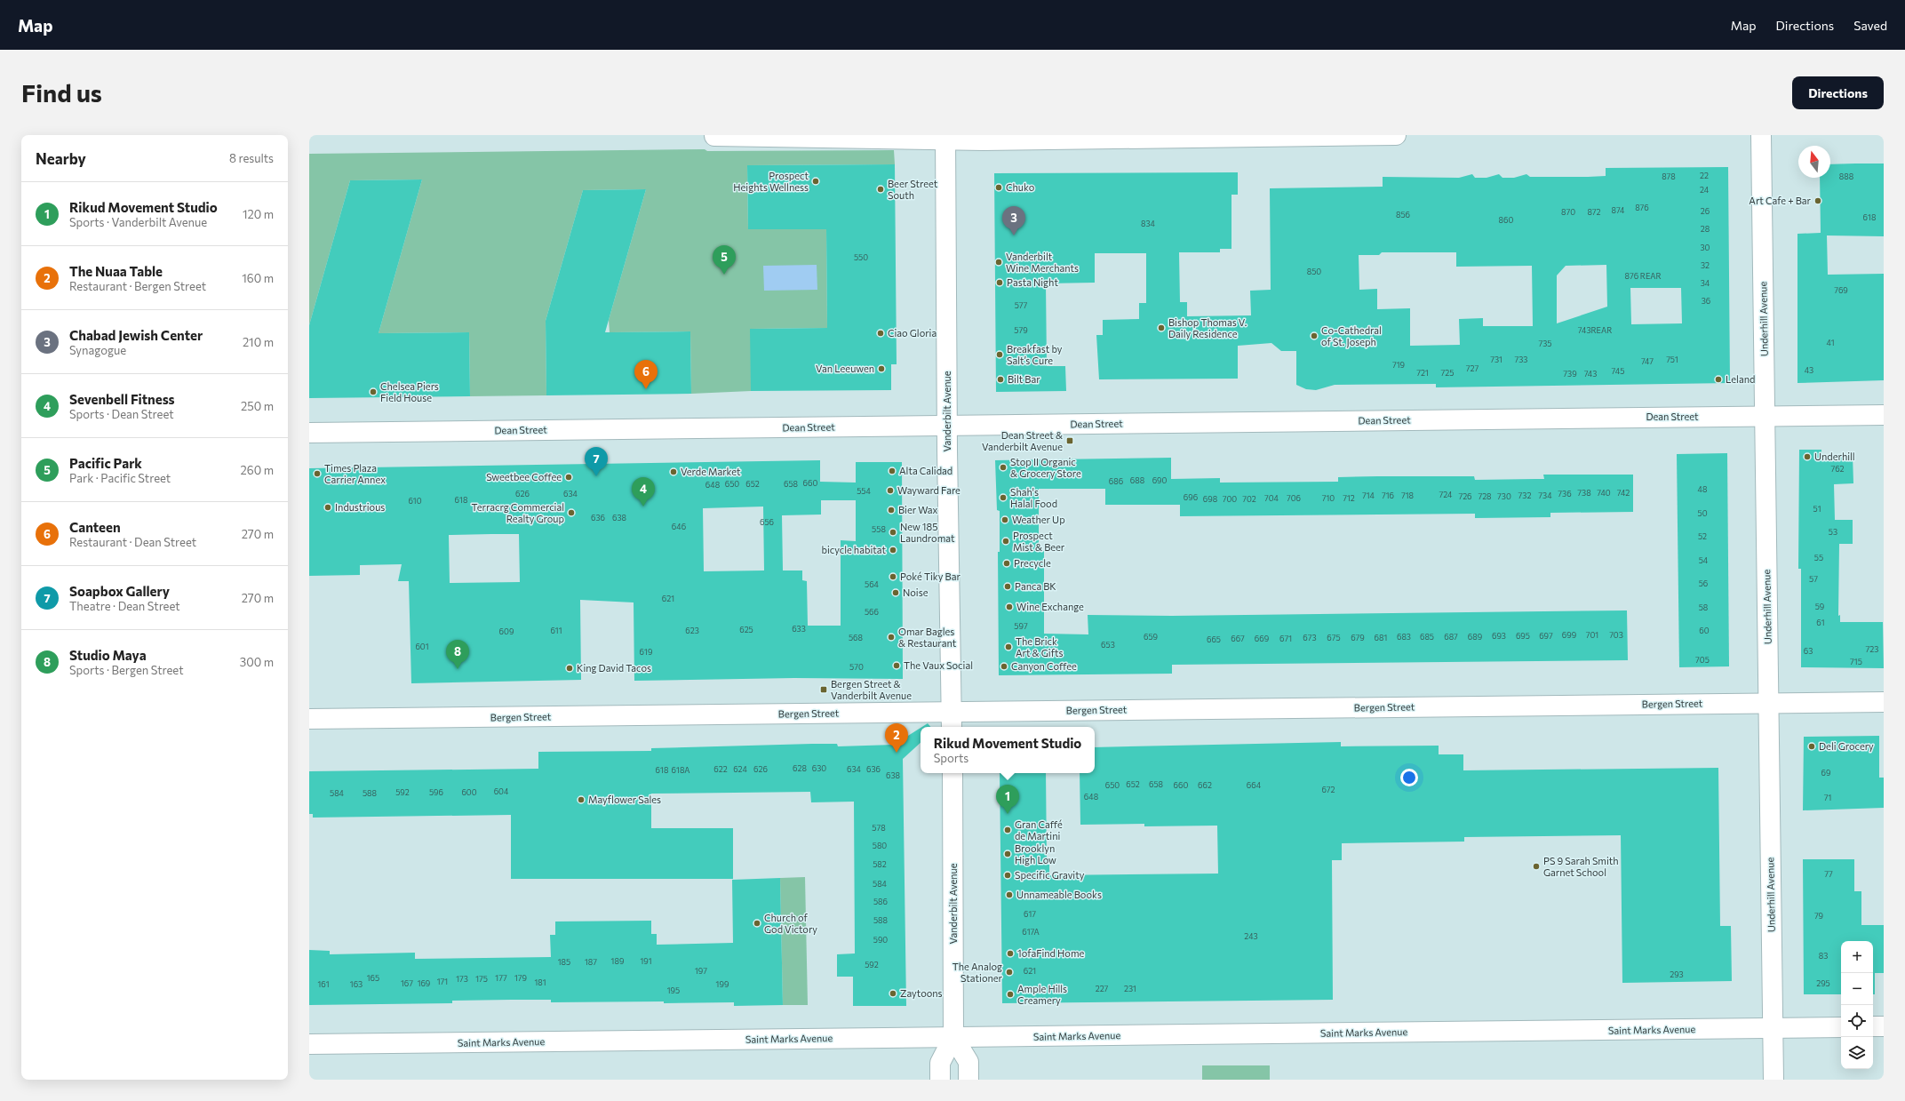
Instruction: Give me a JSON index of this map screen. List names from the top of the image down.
{
  "streets": {
    "street": [
      "Underhill Avenue",
      "Vanderbilt Avenue",
      "Dean Street",
      "Bergen Street",
      "Saint Marks Avenue"
    ]
  },
  "crossings": [
    ["Underhill Avenue", "Dean Street"],
    ["Underhill Avenue", "Bergen Street"],
    ["Underhill Avenue", "Saint Marks Avenue"],
    ["Vanderbilt Avenue", "Dean Street"],
    ["Vanderbilt Avenue", "Bergen Street"],
    ["Vanderbilt Avenue", "Saint Marks Avenue"]
  ],
  "places": {
    "other": [
      "Prospect Heights Wellness",
      "Chuko",
      "Beer Street South",
      "Art Cafe + Bar",
      "Vanderbilt Wine Merchants",
      "Pasta Night",
      "Bishop Thomas V. Daily Residence",
      "Ciao Gloria",
      "Co-Cathedral of St. Joseph",
      "Breakfast by Salt’s Cure",
      "Van Leeuwen",
      "Bilt Bar",
      "Leland",
      "Chelsea Piers Field House",
      "Underhill",
      "Stop II Organic & Grocery Store",
      "Alta Calidad",
      "Verde Market",
      "Times Plaza Carrier Annex",
      "Sweetbee Coffee",
      "Wayward Fare",
      "Shah's Halal Food",
      "Industrious",
      "Bier Wax",
      "Terracrg Commercial Realty Group",
      "Weather Up",
      "New 185 Laundromat",
      "Prospect Mist & Beer",
      "bicycle habitat",
      "Precycle",
      "Poké Tiky Bar",
      "Panca BK",
      "Noise",
      "Wine Exchange",
      "Omar Bagles & Restaurant",
      "The Brick Art & Gifts",
      "The Vaux Social",
      "Canyon Coffee",
      "King David Tacos",
      "Deli Grocery",
      "Mayflower Sales",
      "Gran Caffé de Martini",
      "Brooklyn High Low",
      "PS 9 Sarah Smith Garnet School",
      "Specific Gravity",
      "Unnameable Books",
      "Church of God Victory",
      "1ofaFind Home",
      "The Analog Stationer",
      "Zaytoons",
      "Ample Hills Creamery"
    ],
    "transit": ["Dean Street & Vanderbilt Avenue", "Bergen Street & Vanderbilt Avenue"]
  },
  "house_numbers": [
    "22",
    "878",
    "888",
    "24",
    "876",
    "874",
    "26",
    "870",
    "872",
    "856",
    "618",
    "860",
    "834",
    "28",
    "30",
    "550",
    "32",
    "850",
    "876 REAR",
    "34",
    "769",
    "36",
    "577",
    "579",
    "743REAR",
    "41",
    "735",
    "731",
    "733",
    "751",
    "747",
    "719",
    "727",
    "43",
    "745",
    "721",
    "725",
    "739",
    "743",
    "762",
    "688",
    "690",
    "686",
    "660",
    "650",
    "652",
    "658",
    "648",
    "48",
    "554",
    "738",
    "740",
    "742",
    "626",
    "634",
    "736",
    "724",
    "714",
    "716",
    "718",
    "732",
    "734",
    "726",
    "728",
    "730",
    "696",
    "704",
    "706",
    "710",
    "712",
    "698",
    "700",
    "702",
    "618",
    "610",
    "51",
    "50",
    "636",
    "638",
    "656",
    "646",
    "558",
    "53",
    "52",
    "55",
    "54",
    "57",
    "56",
    "564",
    "621",
    "59",
    "58",
    "566",
    "61",
    "597",
    "633",
    "625",
    "611",
    "623",
    "60",
    "609",
    "699",
    "701",
    "703",
    "693",
    "695",
    "697",
    "659",
    "683",
    "685",
    "687",
    "689",
    "568",
    "673",
    "675",
    "679",
    "681",
    "667",
    "669",
    "671",
    "665",
    "653",
    "601",
    "723",
    "63",
    "619",
    "705",
    "715",
    "570",
    "628",
    "630",
    "622",
    "624",
    "626",
    "634",
    "636",
    "618",
    "618A",
    "69",
    "638",
    "652",
    "658",
    "650",
    "660",
    "662",
    "664",
    "672",
    "604",
    "592",
    "596",
    "600",
    "584",
    "588",
    "648",
    "71",
    "578",
    "580",
    "582",
    "77",
    "584",
    "586",
    "617",
    "79",
    "588",
    "617A",
    "243",
    "590",
    "83",
    "189",
    "191",
    "185",
    "187",
    "592",
    "197",
    "621",
    "293",
    "165",
    "177",
    "179",
    "173",
    "175",
    "171",
    "181",
    "167",
    "169",
    "295",
    "161",
    "163",
    "199",
    "227",
    "231",
    "195"
  ],
  "north": "top",
  "page": {
    "header": "Map",
    "nav": ["Map", "Directions", "Saved"],
    "buttons": "Directions",
    "title": "Find us",
    "heading": ["Nearby", "8 results"],
    "list": [
      {
        "mark": "1",
        "name": "Rikud Movement Studio",
        "note": "Sports · Vanderbilt Avenue",
        "value": "120 m"
      },
      {
        "mark": "2",
        "name": "The Nuaa Table",
        "note": "Restaurant · Bergen Street",
        "value": "160 m"
      },
      {
        "mark": "3",
        "name": "Chabad Jewish Center",
        "note": "Synagogue",
        "value": "210 m"
      },
      {
        "mark": "4",
        "name": "Sevenbell Fitness",
        "note": "Sports · Dean Street",
        "value": "250 m"
      },
      {
        "mark": "5",
        "name": "Pacific Park",
        "note": "Park · Pacific Street",
        "value": "260 m"
      },
      {
        "mark": "6",
        "name": "Canteen",
        "note": "Restaurant · Dean Street",
        "value": "270 m"
      },
      {
        "mark": "7",
        "name": "Soapbox Gallery",
        "note": "Theatre · Dean Street",
        "value": "270 m"
      },
      {
        "mark": "8",
        "name": "Studio Maya",
        "note": "Sports · Bergen Street",
        "value": "300 m"
      }
    ],
    "pins": [
      "3",
      "5",
      "6",
      "7",
      "4",
      "8",
      "2",
      "1"
    ],
    "popup": ["Rikud Movement Studio", "Sports"],
    "map_buttons": ["+", "−"]
  }
}
